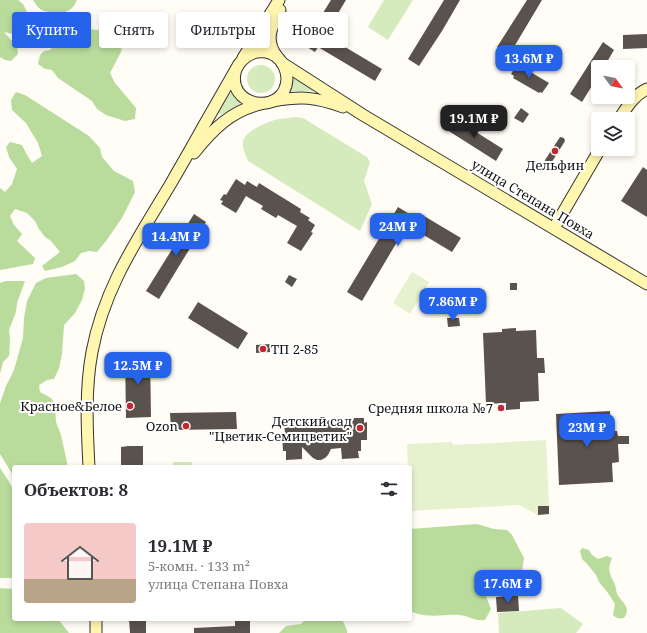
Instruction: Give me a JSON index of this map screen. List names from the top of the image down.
{
  "streets": {
    "street": ["улица Степана Повха"]
  },
  "places": [
    "Дельфин",
    "ТП 2-85",
    "Красное&Белое",
    "Средняя школа №7",
    "Ozon",
    "Детский сад \"Цветик-Семицветик\""
  ],
  "north": "bottom right",
  "page": {
    "chip": [
      "Купить",
      "Снять",
      "Фильтры",
      "Новое"
    ],
    "price": [
      "13.6M ₽",
      "19.1M ₽",
      "24M ₽",
      "14.4M ₽",
      "7.86M ₽",
      "12.5M ₽",
      "23M ₽",
      "17.6M ₽"
    ],
    "heading": "Объектов: 8",
    "list": [
      {
        "name": "19.1M ₽",
        "note": "5-комн. · 133 m² · улица Степана Повха"
      }
    ]
  }
}
